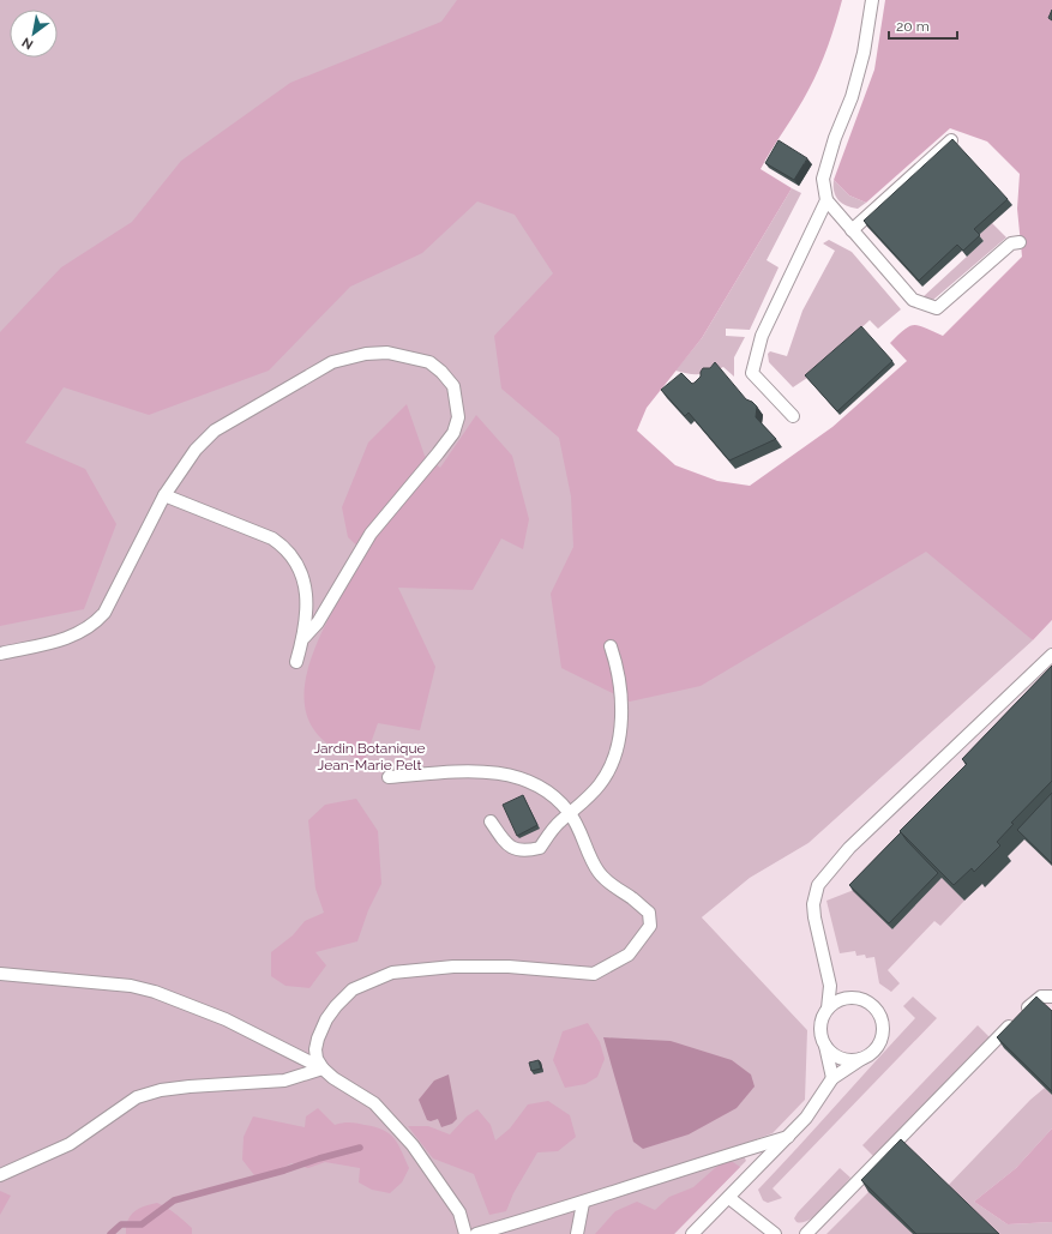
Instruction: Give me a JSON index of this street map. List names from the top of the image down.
{
  "parks": ["Jardin Botanique Jean-Marie Pelt"],
  "scale_bar": "20 m",
  "north": "bottom left"
}
